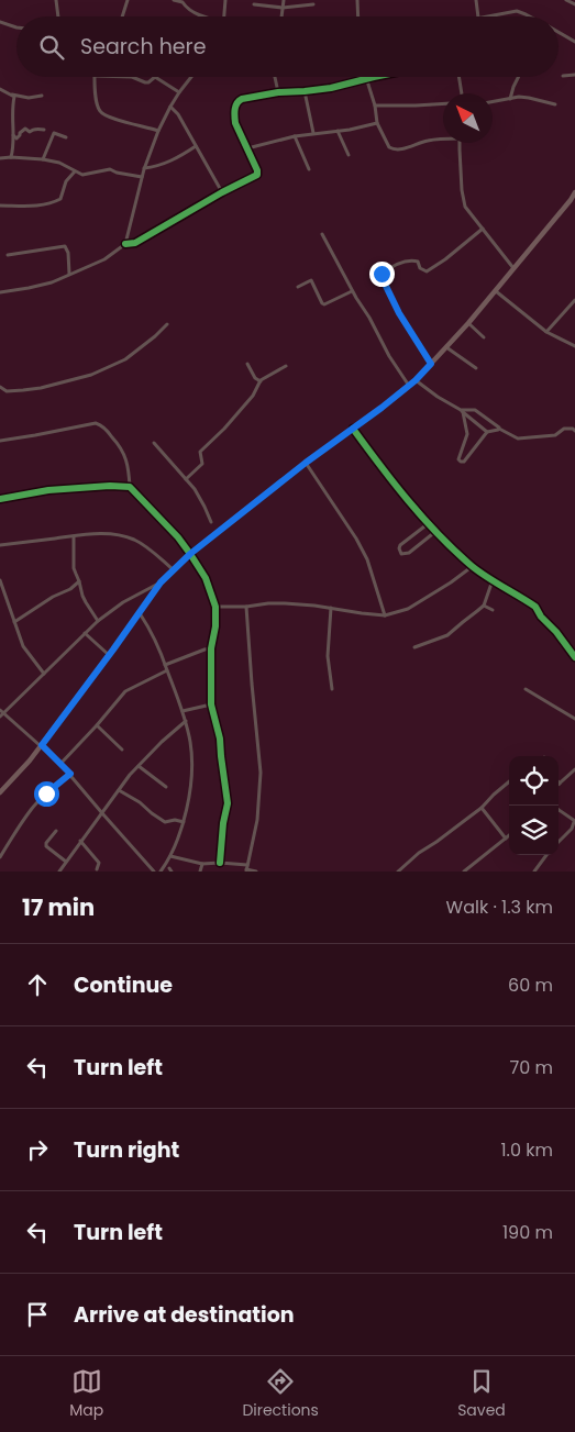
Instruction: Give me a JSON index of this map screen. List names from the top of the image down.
{
  "north": "top left",
  "page": {
    "search": "Search here",
    "heading": ["17 min", "Walk · 1.3 km"],
    "list": [
      ["Continue", "60 m"],
      ["Turn left", "70 m"],
      ["Turn right", "1.0 km"],
      ["Turn left", "190 m"],
      "Arrive at destination"
    ],
    "nav": ["Map", "Directions", "Saved"]
  }
}
